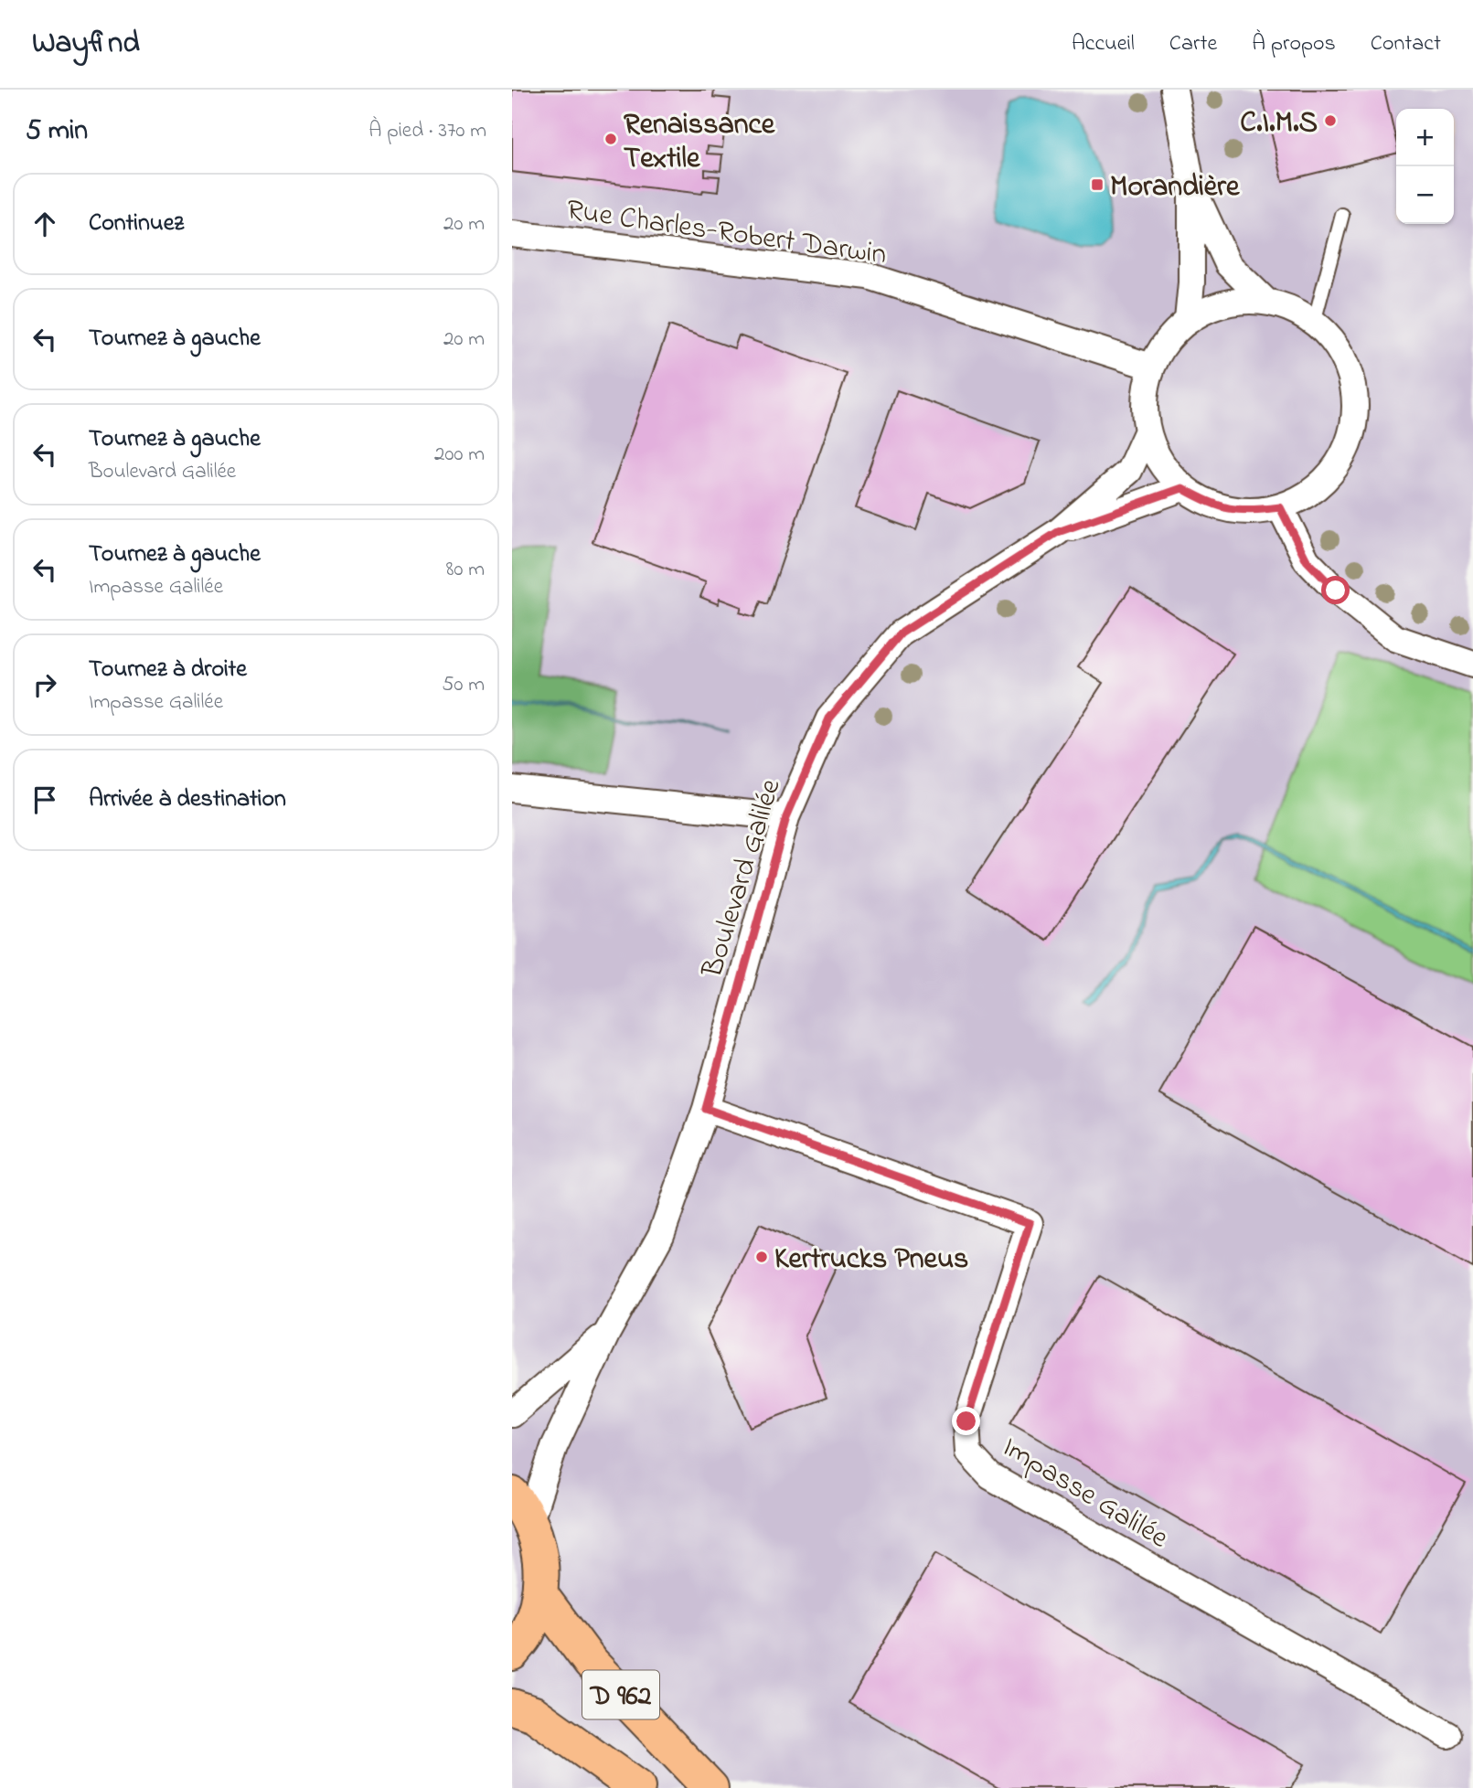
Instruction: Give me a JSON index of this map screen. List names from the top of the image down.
{
  "streets": {
    "main road": ["D 962"],
    "street": ["Rue Charles-Robert Darwin", "Boulevard Galilée", "Impasse Galilée"]
  },
  "crossings": [
    ["Rue Charles-Robert Darwin", "Boulevard Galilée"],
    ["Boulevard Galilée", "Impasse Galilée"]
  ],
  "places": {
    "other": ["C.I.M.S", "Renaissance Textile", "Kertrucks Pneus"],
    "transit": ["Morandière"]
  },
  "page": {
    "header": "Wayfind",
    "nav": [
      "Accueil",
      "Carte",
      "À propos",
      "Contact"
    ],
    "heading": ["5 min", "À pied · 370 m"],
    "map_buttons": ["+", "−"],
    "list": [
      ["Continuez", "20 m"],
      ["Tournez à gauche", "20 m"],
      ["Tournez à gauche", "Boulevard Galilée", "200 m"],
      ["Tournez à gauche", "Impasse Galilée", "80 m"],
      ["Tournez à droite", "Impasse Galilée", "50 m"],
      "Arrivée à destination"
    ]
  }
}
